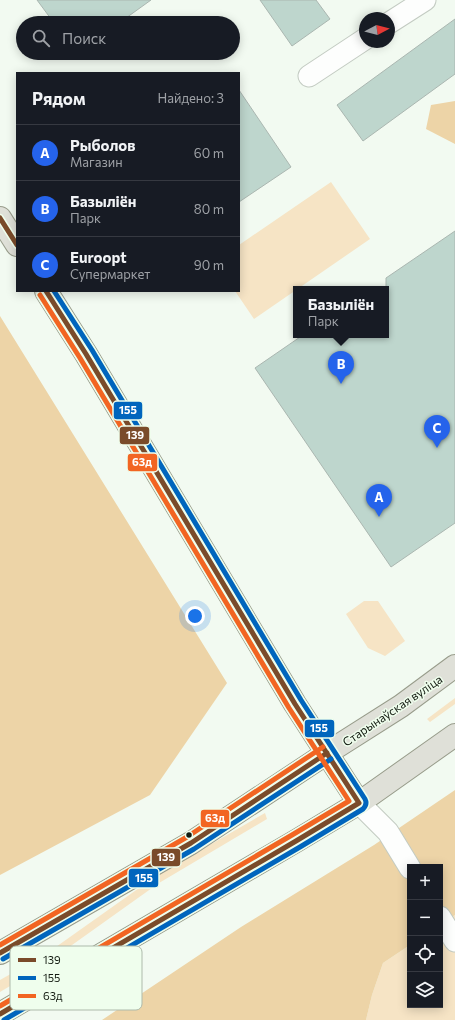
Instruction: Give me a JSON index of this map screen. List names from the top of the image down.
{
  "streets": {
    "main road": ["Старынаўская вуліца"]
  },
  "lines": ["transit line 139", "transit line 155", "transit line 63д"],
  "legend": ["139", "155", "63д"],
  "north": "right",
  "page": {
    "search": "Поиск",
    "heading": ["Рядом", "Найдено: 3"],
    "list": [
      {
        "mark": "A",
        "name": "Рыболов",
        "note": "Магазин",
        "value": "60 m"
      },
      {
        "mark": "B",
        "name": "Базыліён",
        "note": "Парк",
        "value": "80 m"
      },
      {
        "mark": "C",
        "name": "Euroopt",
        "note": "Супермаркет",
        "value": "90 m"
      }
    ],
    "popup": ["Базыліён", "Парк"],
    "pins": ["B", "C", "A"],
    "map_buttons": ["+", "−"]
  }
}
